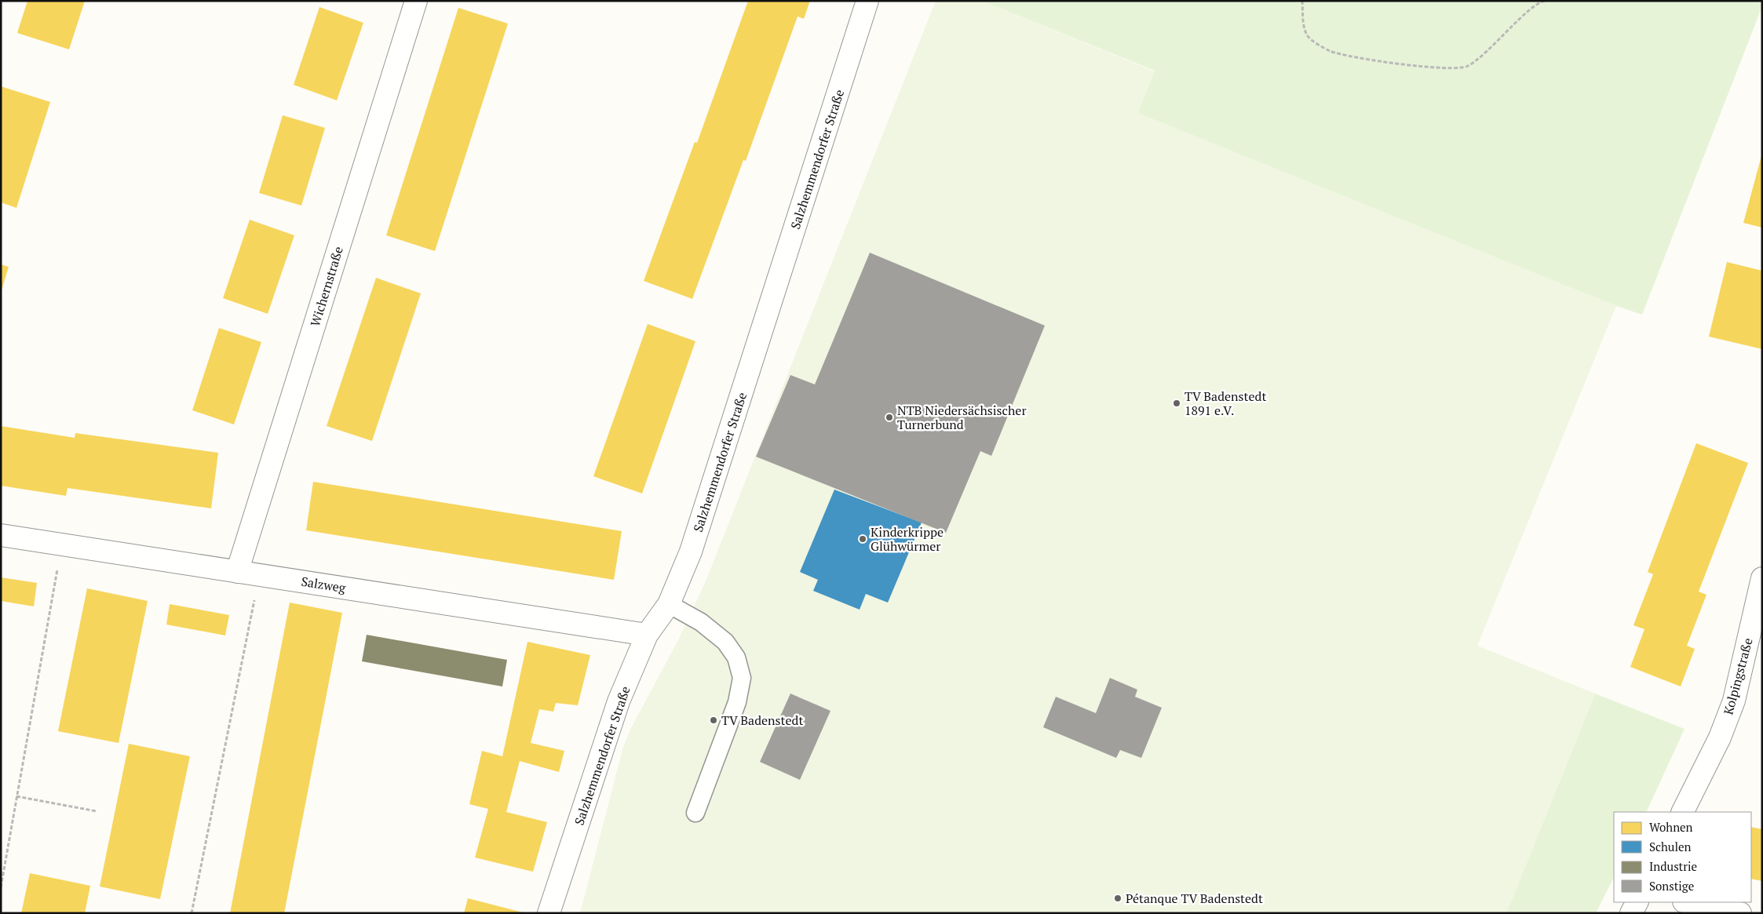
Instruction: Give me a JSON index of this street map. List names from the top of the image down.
{
  "streets": {
    "street": [
      "Salzhemmendorfer Straße",
      "Wichernstraße",
      "Salzweg",
      "Kolpingstraße"
    ]
  },
  "crossings": [
    ["Salzhemmendorfer Straße", "Salzweg"],
    ["Wichernstraße", "Salzweg"]
  ],
  "places": [
    "TV Badenstedt 1891 e.V.",
    "NTB Niedersächsischer Turnerbund",
    "Kinderkrippe Glühwürmer",
    "TV Badenstedt",
    "Pétanque TV Badenstedt"
  ],
  "legend": [
    "Wohnen",
    "Schulen",
    "Industrie",
    "Sonstige"
  ]
}
